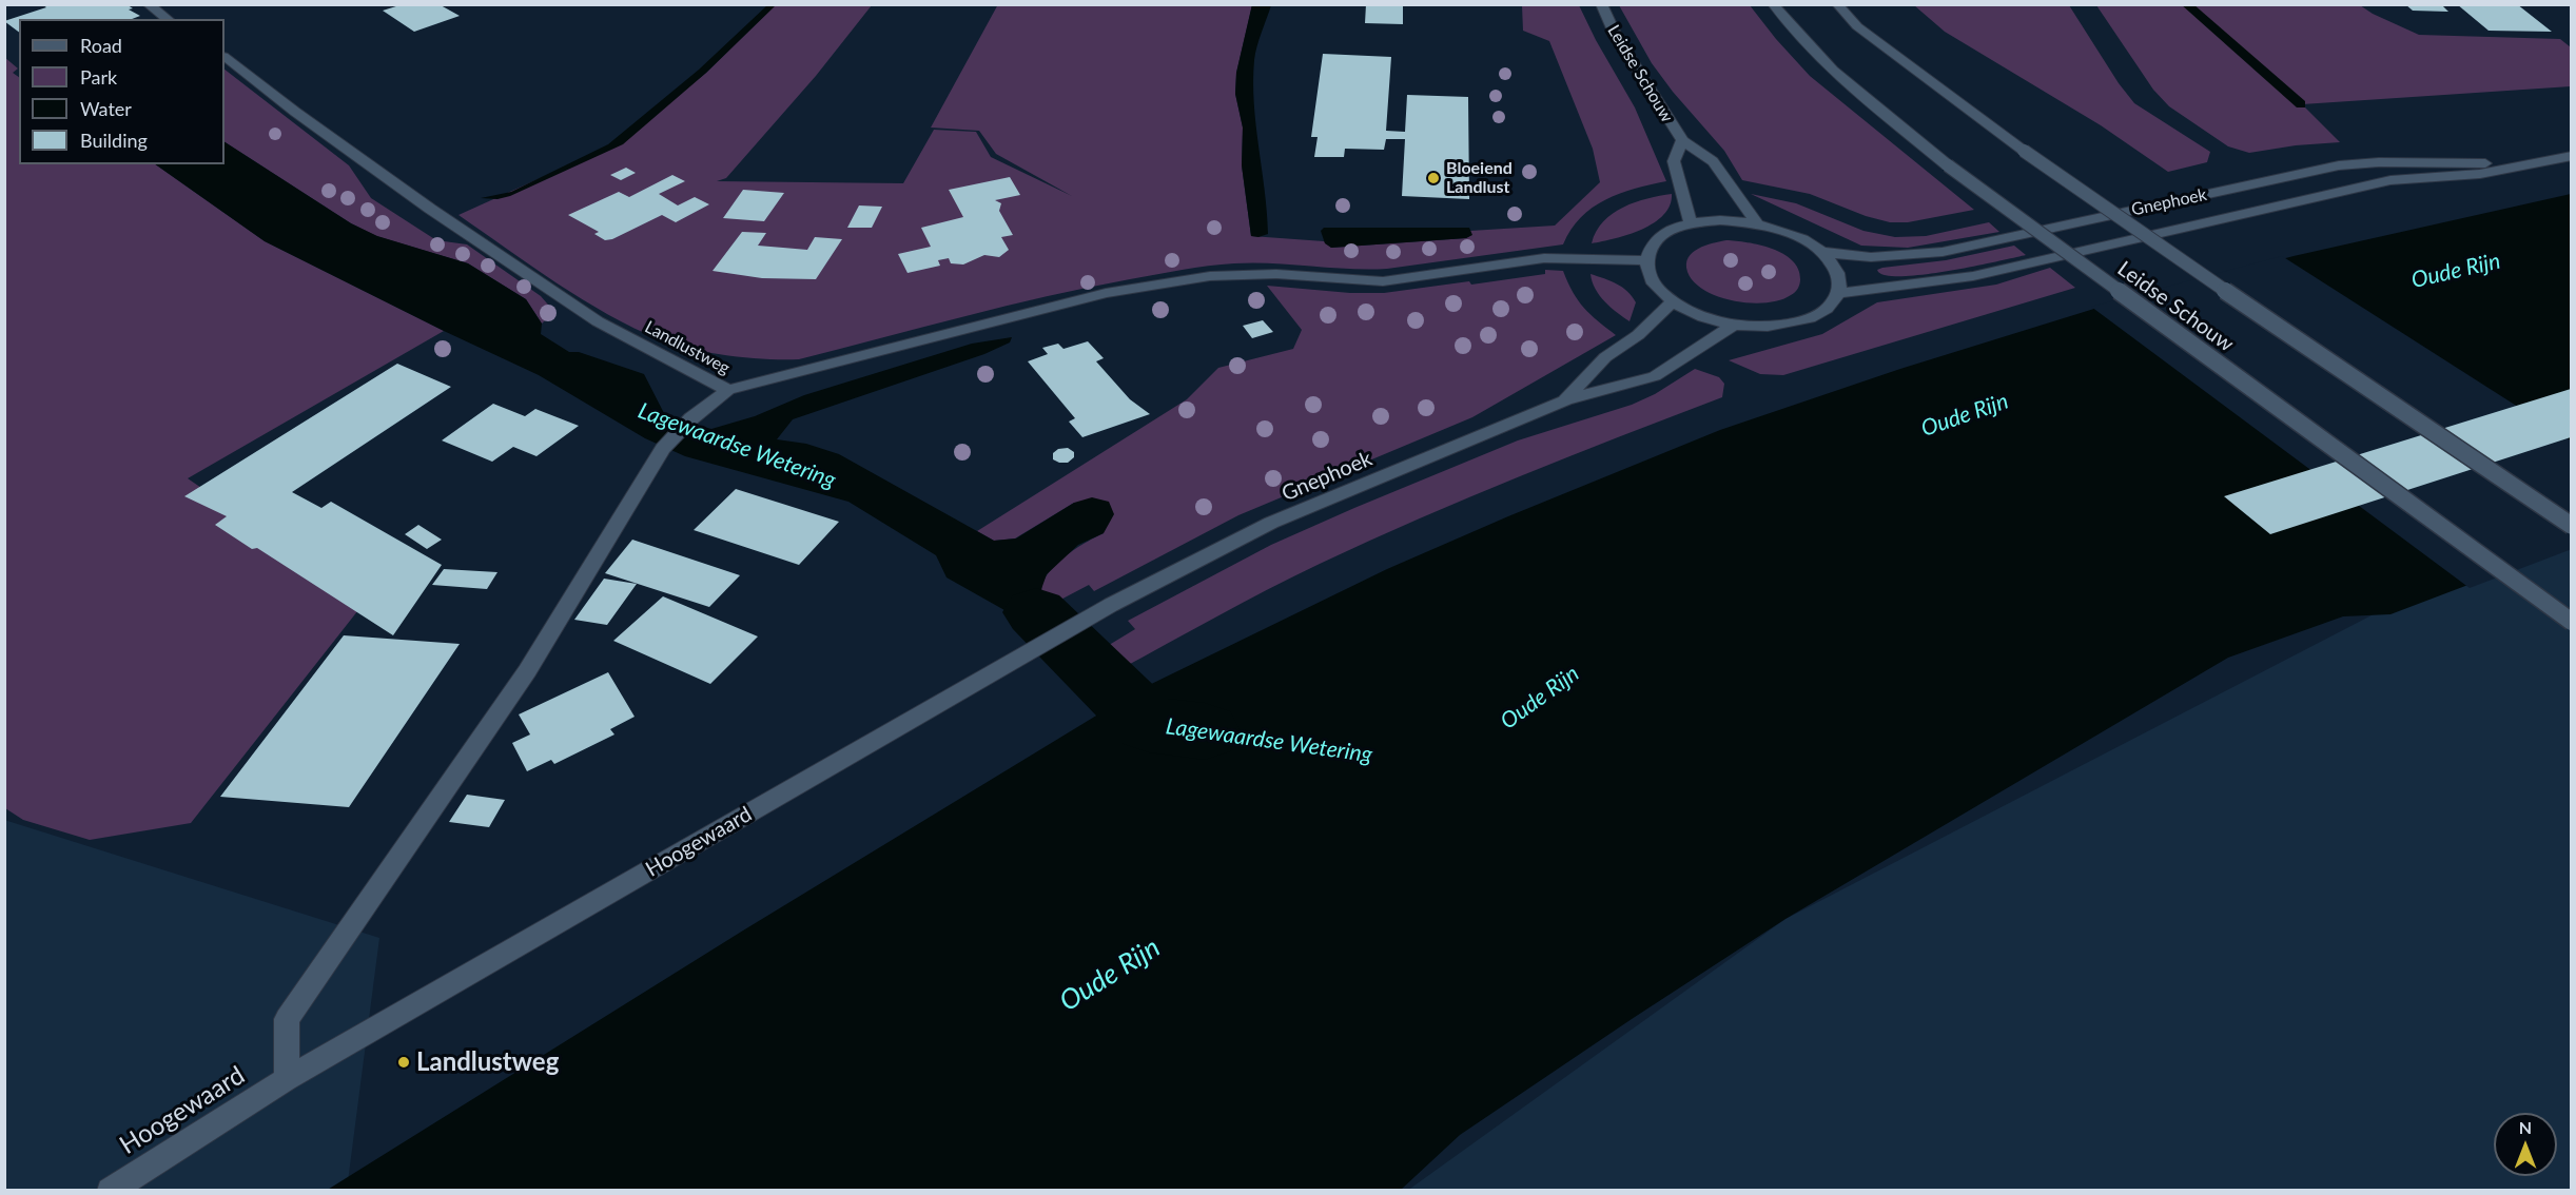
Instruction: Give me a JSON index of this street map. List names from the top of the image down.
{
  "streets": {
    "street": [
      "Leidse Schouw",
      "Gnephoek",
      "Landlustweg",
      "Hoogewaard"
    ]
  },
  "crossings": [
    ["Gnephoek", "Hoogewaard"]
  ],
  "water": ["Oude Rijn", "Lagewaardse Wetering"],
  "places": ["Bloeiend Landlust", "Landlustweg"],
  "legend": [
    "Road",
    "Park",
    "Water",
    "Building"
  ],
  "north": "top"
}
